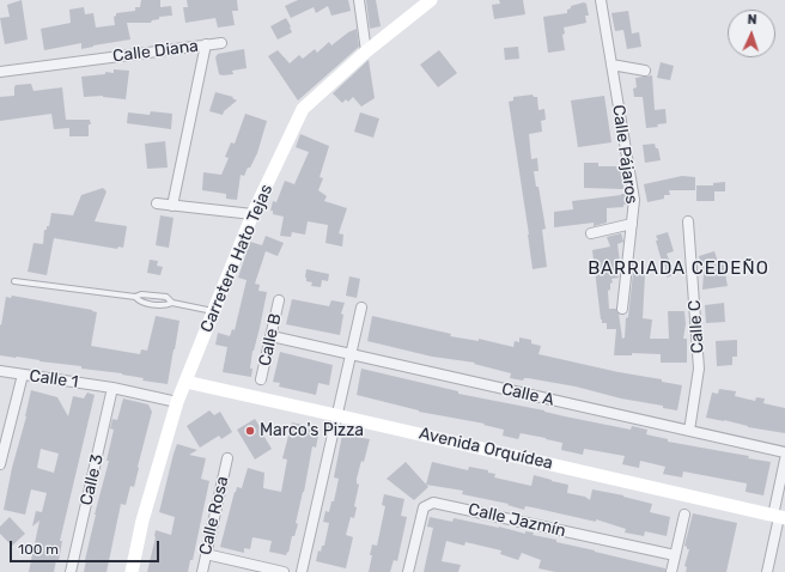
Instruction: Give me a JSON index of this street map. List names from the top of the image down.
{
  "streets": {
    "street": [
      "Calle Diana",
      "Calle Pájaros",
      "Carretera Hato Tejas",
      "Calle C",
      "Calle B",
      "Calle 1",
      "Calle A",
      "Avenida Orquídea",
      "Calle 3",
      "Calle Rosa",
      "Calle Jazmín"
    ]
  },
  "crossings": [
    ["Carretera Hato Tejas", "Calle 1"],
    ["Carretera Hato Tejas", "Avenida Orquídea"],
    ["Calle C", "Calle A"],
    ["Calle B", "Calle A"],
    ["Calle 1", "Calle 3"]
  ],
  "districts": ["BARRIADA CEDEÑO"],
  "places": ["Marco's Pizza"],
  "scale_bar": "100 m",
  "north": "top"
}
